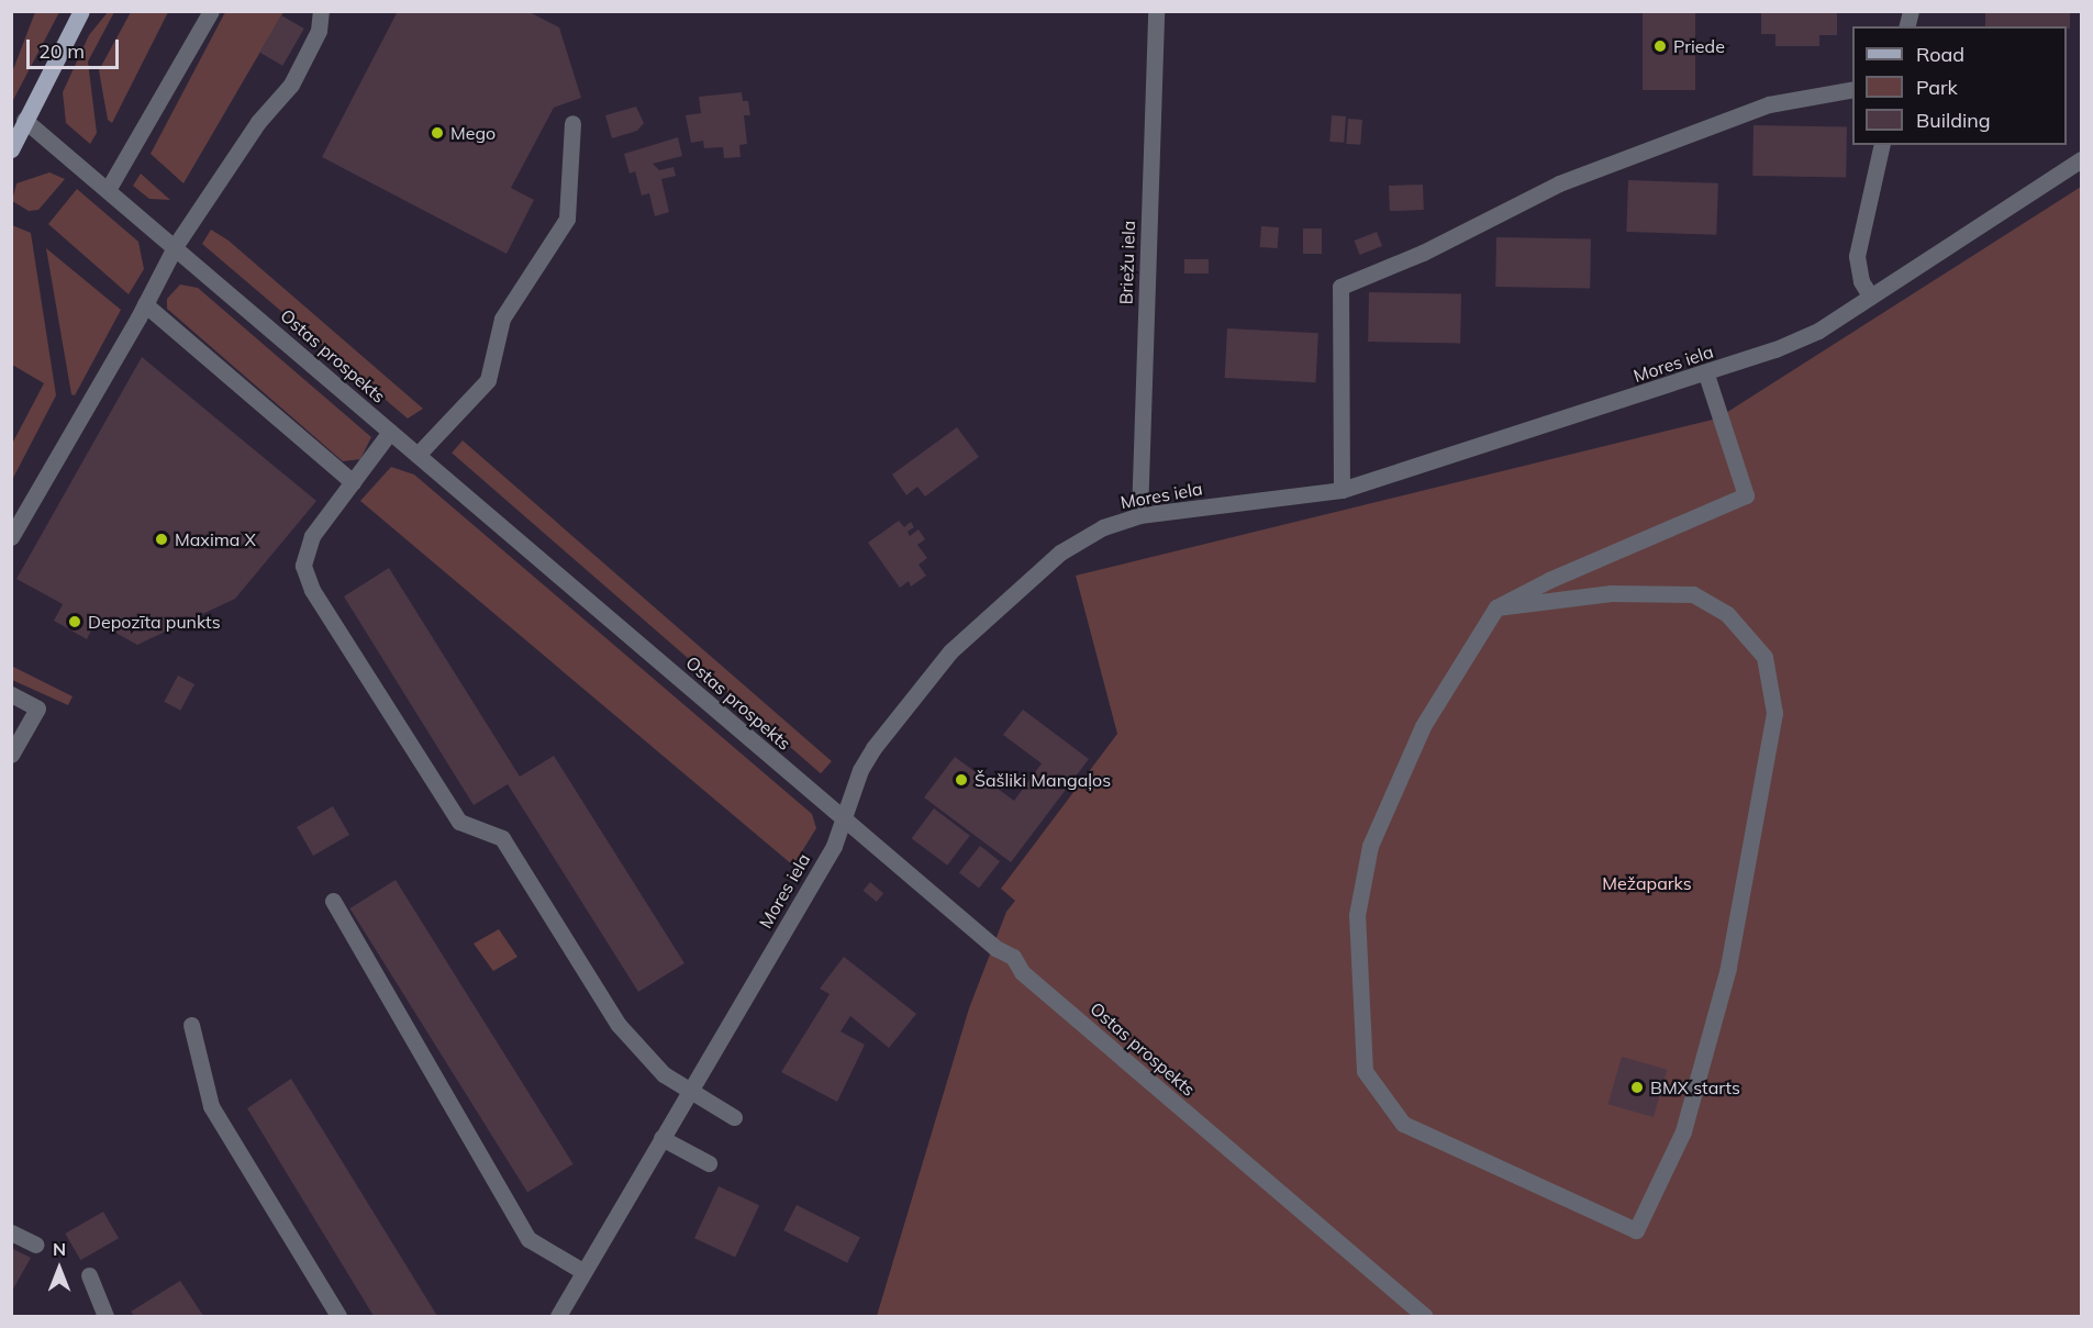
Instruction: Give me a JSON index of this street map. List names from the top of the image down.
{
  "streets": {
    "street": ["Briežu iela", "Ostas prospekts", "Mores iela"]
  },
  "crossings": [
    ["Briežu iela", "Mores iela"],
    ["Ostas prospekts", "Mores iela"]
  ],
  "parks": ["Mežaparks"],
  "places": [
    "Priede",
    "Mego",
    "Maxima X",
    "Depozīta punkts",
    "Šašliki Mangaļos",
    "BMX starts"
  ],
  "legend": ["Road", "Park", "Building"],
  "scale_bar": "20 m",
  "north": "top"
}
